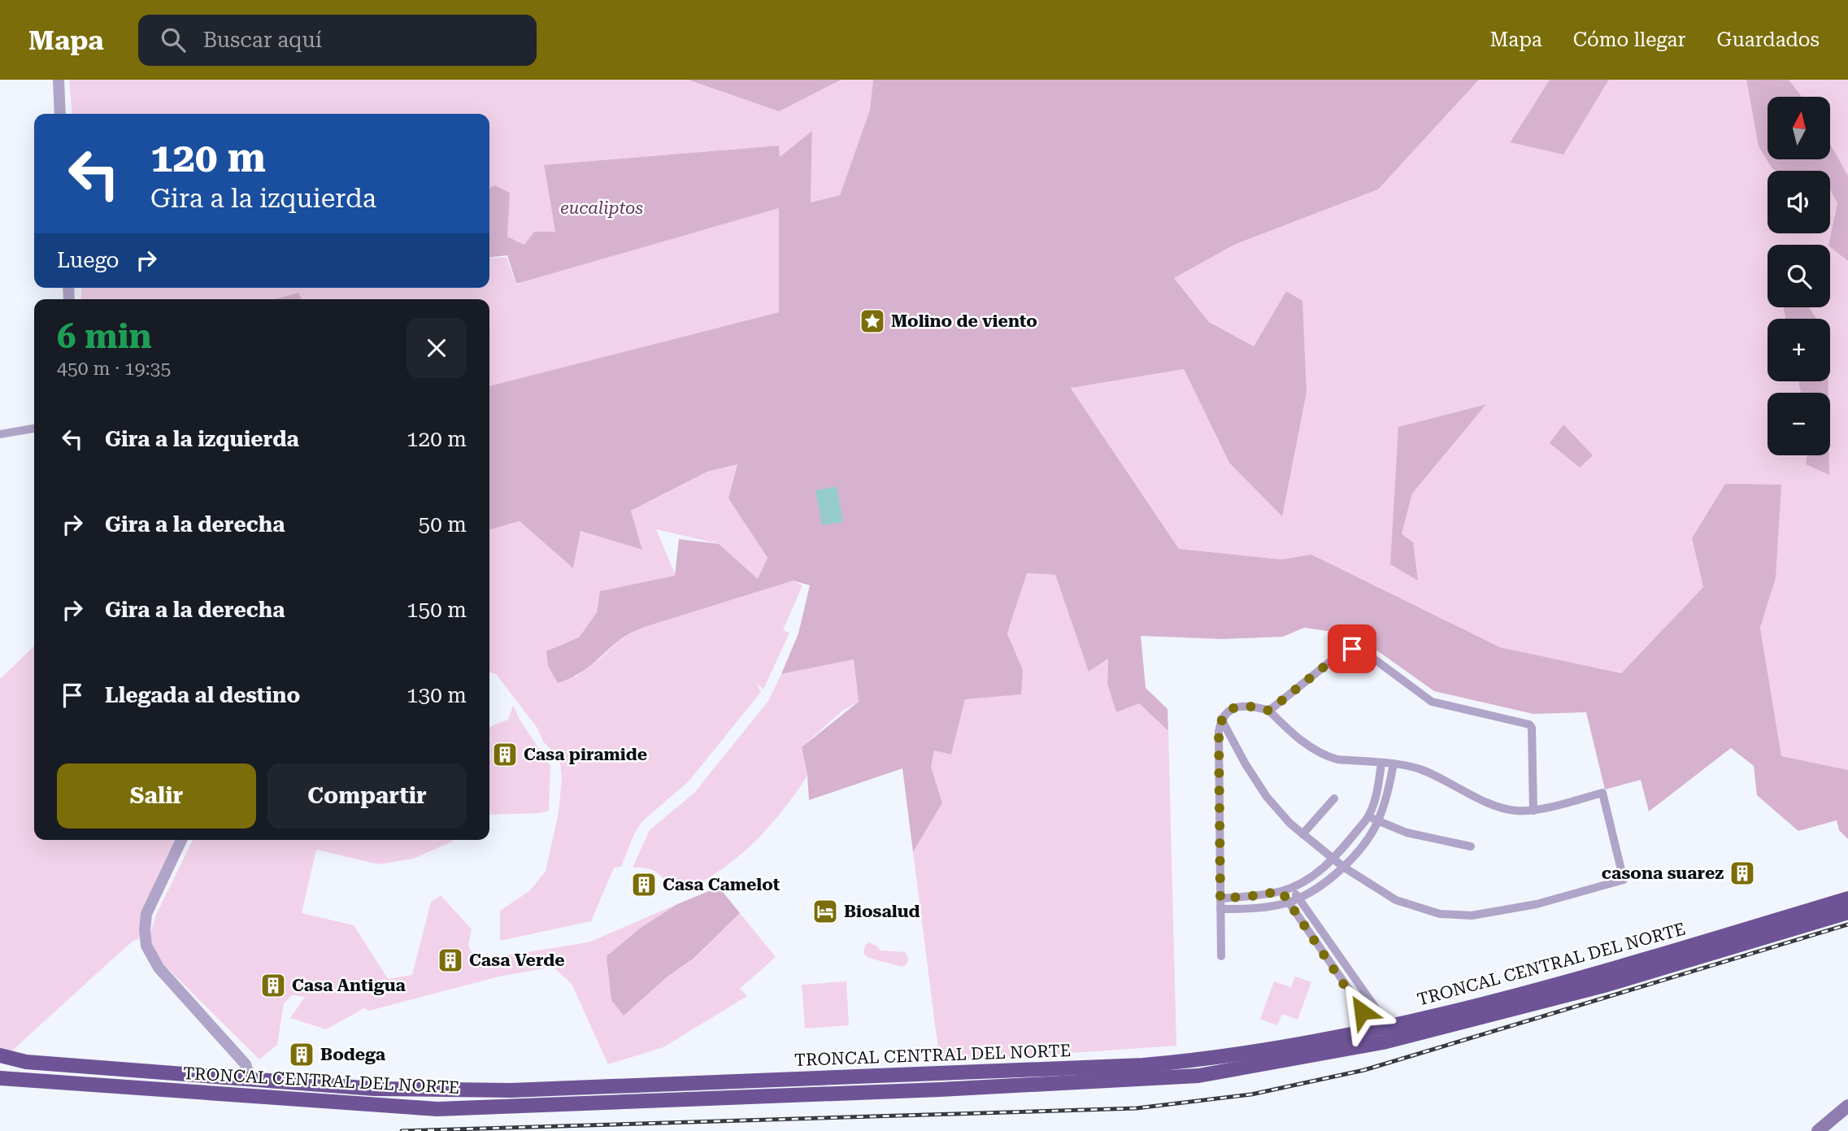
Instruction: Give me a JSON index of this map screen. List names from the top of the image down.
{
  "streets": {
    "highway": ["TRONCAL CENTRAL DEL NORTE"]
  },
  "parks": ["eucaliptos"],
  "places": {
    "place": ["Molino de viento"],
    "building": [
      "Casa piramide",
      "casona suarez",
      "Casa Camelot",
      "Casa Verde",
      "Casa Antigua",
      "Bodega"
    ],
    "hotel": ["Biosalud"]
  },
  "north": "top",
  "page": {
    "header": "Mapa",
    "search": "Buscar aquí",
    "nav": ["Mapa", "Cómo llegar", "Guardados"],
    "map_buttons": ["+", "−"],
    "turn": ["120 m", "Gira a la izquierda"],
    "then": "Luego",
    "heading": ["6 min", "450 m · 19:35"],
    "list": [
      {
        "name": "Gira a la izquierda",
        "value": "120 m"
      },
      {
        "name": "Gira a la derecha",
        "value": "50 m"
      },
      {
        "name": "Gira a la derecha",
        "value": "150 m"
      },
      {
        "name": "Llegada al destino",
        "value": "130 m"
      }
    ],
    "buttons": ["Salir", "Compartir"]
  }
}
